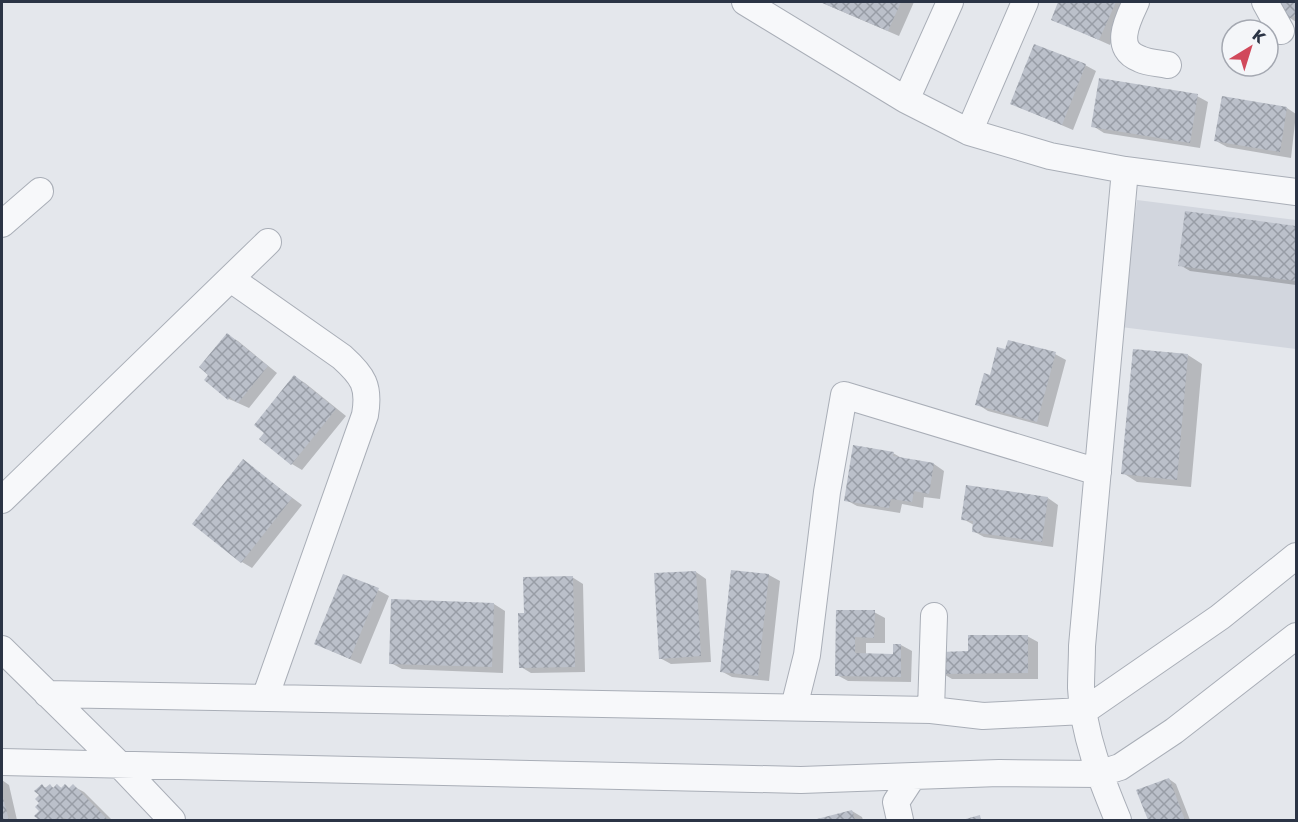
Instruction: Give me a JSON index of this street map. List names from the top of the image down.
{
  "north": "top right"
}
